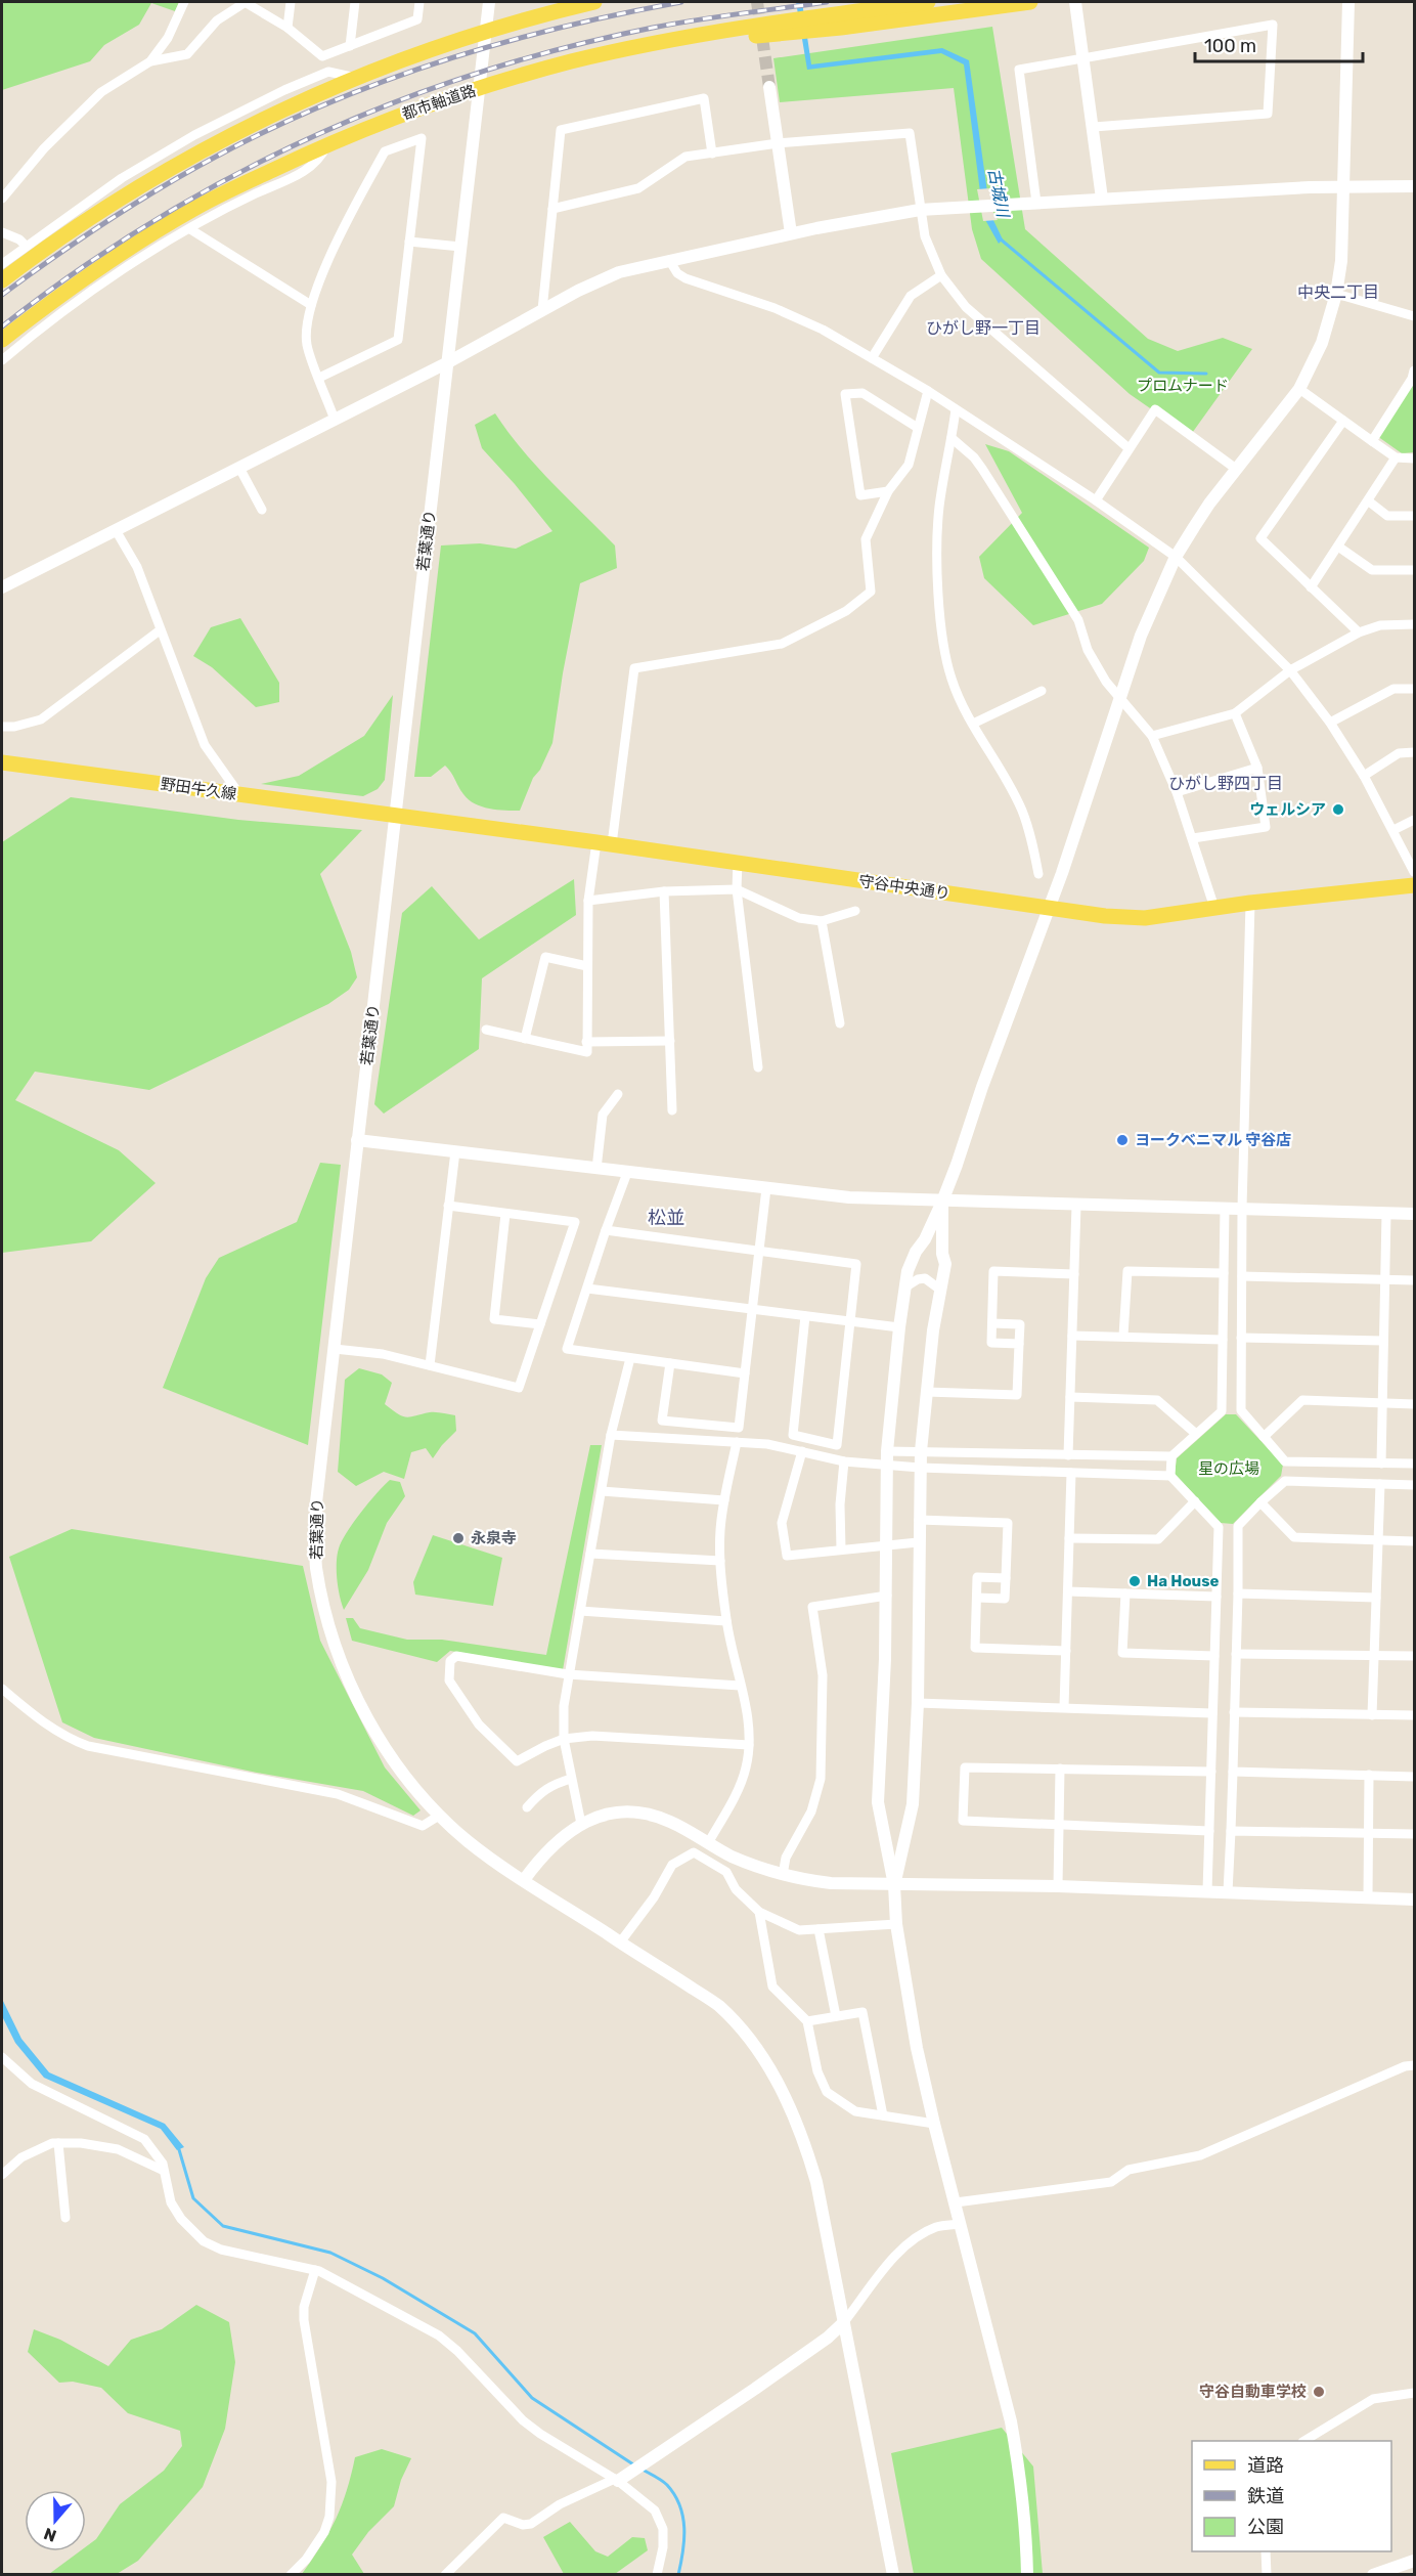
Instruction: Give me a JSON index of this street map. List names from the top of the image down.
{
  "streets": {
    "main road": ["都市軸道路", "野田牛久線", "守谷中央通り"],
    "street": ["若葉通り"]
  },
  "crossings": [
    ["都市軸道路", "若葉通り"],
    ["若葉通り", "野田牛久線"],
    ["若葉通り", "守谷中央通り"],
    ["野田牛久線", "守谷中央通り"]
  ],
  "districts": [
    "中央二丁目",
    "ひがし野一丁目",
    "ひがし野四丁目",
    "松並"
  ],
  "water": ["古城川"],
  "parks": ["プロムナード", "星の広場"],
  "places": [
    "ウェルシア",
    "ヨークベニマル 守谷店",
    "永泉寺",
    "Ha House",
    "守谷自動車学校"
  ],
  "legend": ["道路", "鉄道", "公園"],
  "scale_bar": "100 m",
  "north": "bottom"
}
